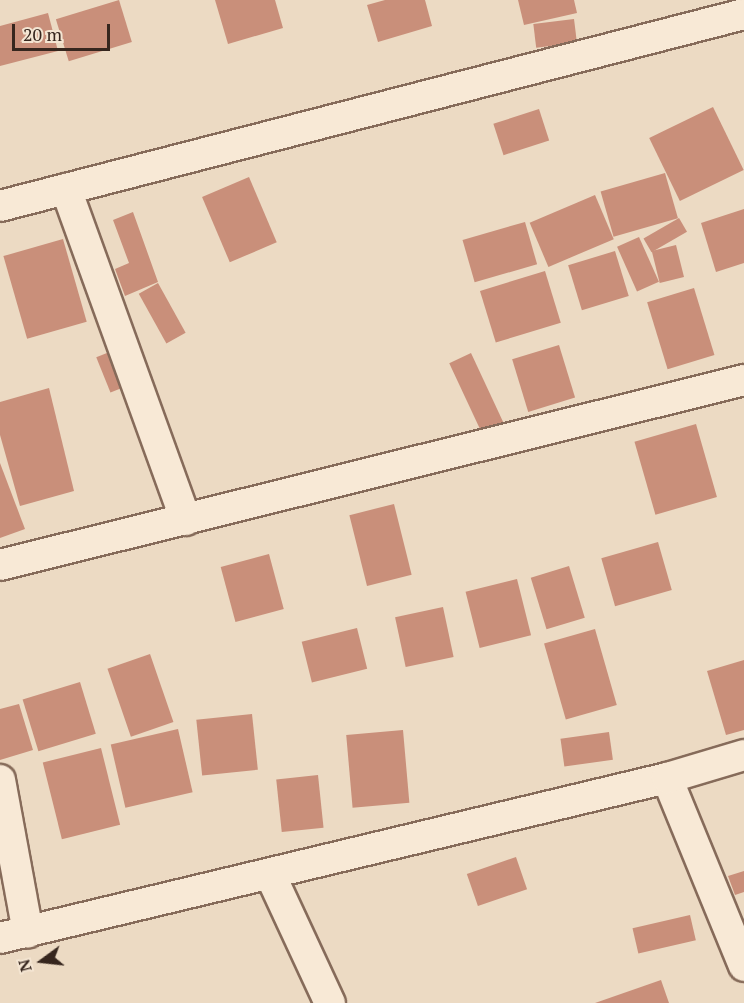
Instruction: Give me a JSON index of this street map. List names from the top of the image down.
{
  "scale_bar": "20 m",
  "north": "left"
}
